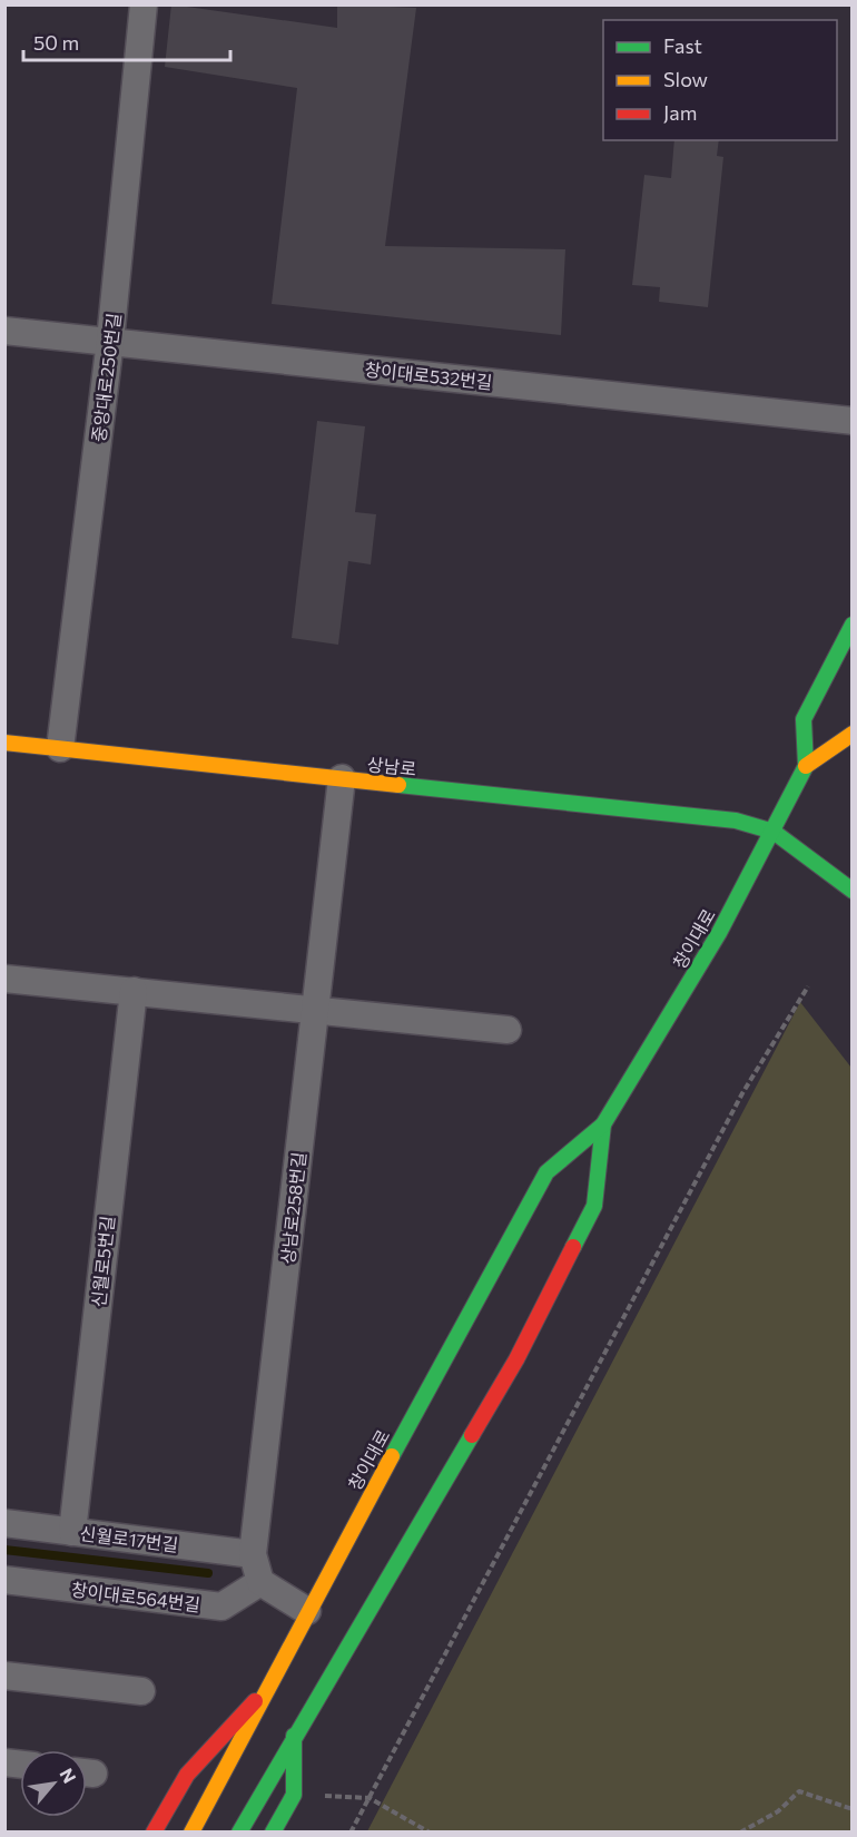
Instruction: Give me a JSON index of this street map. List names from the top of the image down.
{
  "streets": {
    "main road": ["상남로", "창이대로"],
    "street": [
      "창이대로532번길",
      "중앙대로250번길",
      "상남로258번길",
      "신월로5번길",
      "신월로17번길",
      "창이대로564번길"
    ]
  },
  "crossings": [
    ["창이대로532번길", "중앙대로250번길"],
    ["중앙대로250번길", "상남로"],
    ["상남로", "창이대로"],
    ["상남로", "상남로258번길"],
    ["상남로258번길", "신월로17번길"],
    ["상남로258번길", "창이대로564번길"],
    ["신월로5번길", "신월로17번길"]
  ],
  "legend": ["Fast", "Slow", "Jam"],
  "scale_bar": "50 m",
  "north": "top right"
}
